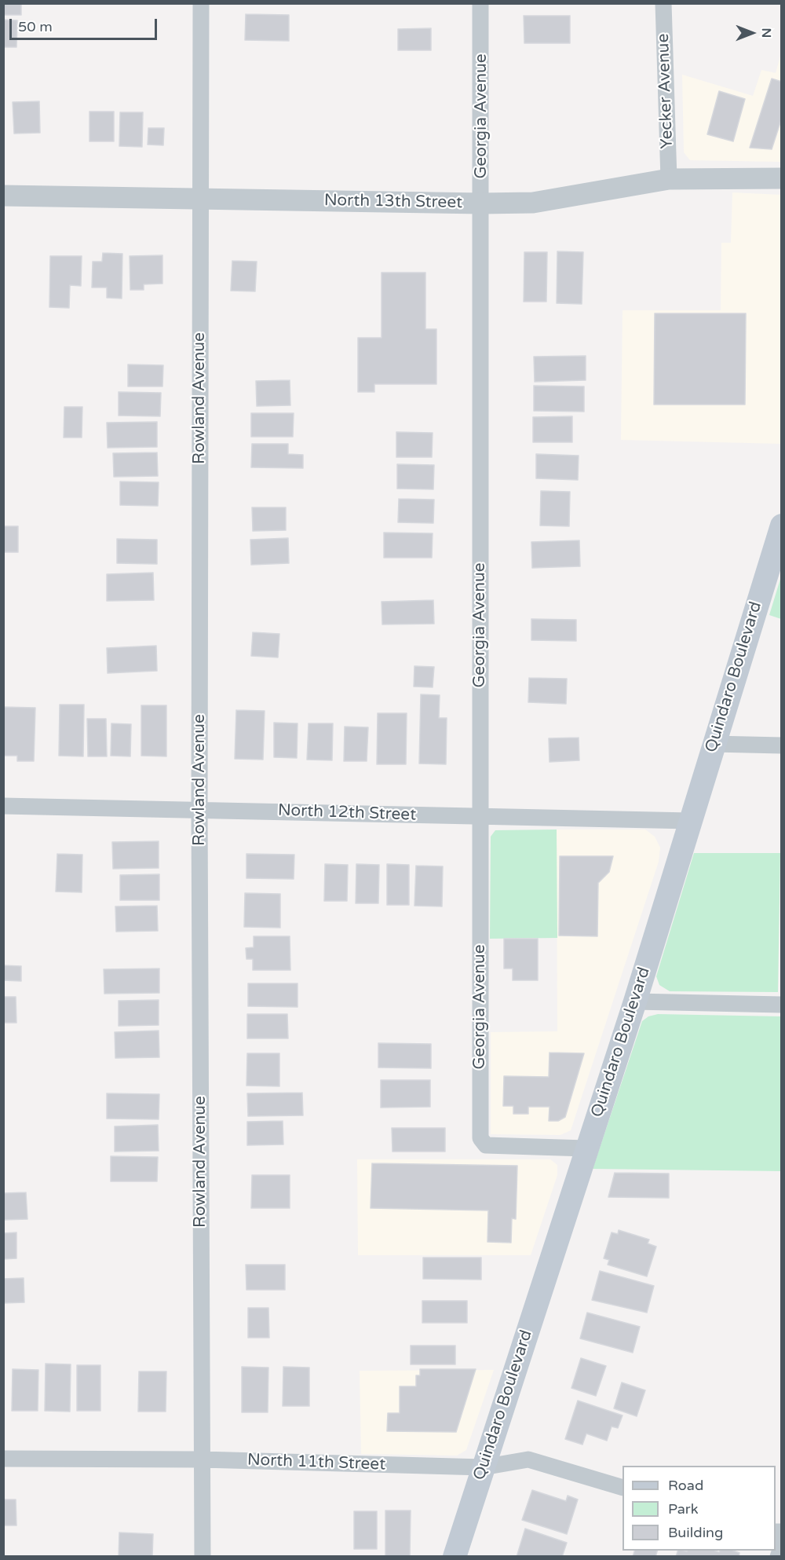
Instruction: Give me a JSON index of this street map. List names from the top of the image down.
{
  "streets": {
    "main road": ["Quindaro Boulevard"],
    "street": [
      "Yecker Avenue",
      "Georgia Avenue",
      "North 13th Street",
      "Rowland Avenue",
      "North 12th Street",
      "North 11th Street"
    ]
  },
  "crossings": [
    ["Yecker Avenue", "North 13th Street"],
    ["Georgia Avenue", "North 13th Street"],
    ["Georgia Avenue", "Quindaro Boulevard"],
    ["Georgia Avenue", "North 12th Street"],
    ["North 13th Street", "Rowland Avenue"],
    ["Rowland Avenue", "North 12th Street"],
    ["Rowland Avenue", "North 11th Street"],
    ["Quindaro Boulevard", "North 12th Street"],
    ["Quindaro Boulevard", "North 11th Street"]
  ],
  "legend": ["Road", "Park", "Building"],
  "scale_bar": "50 m",
  "north": "right"
}
